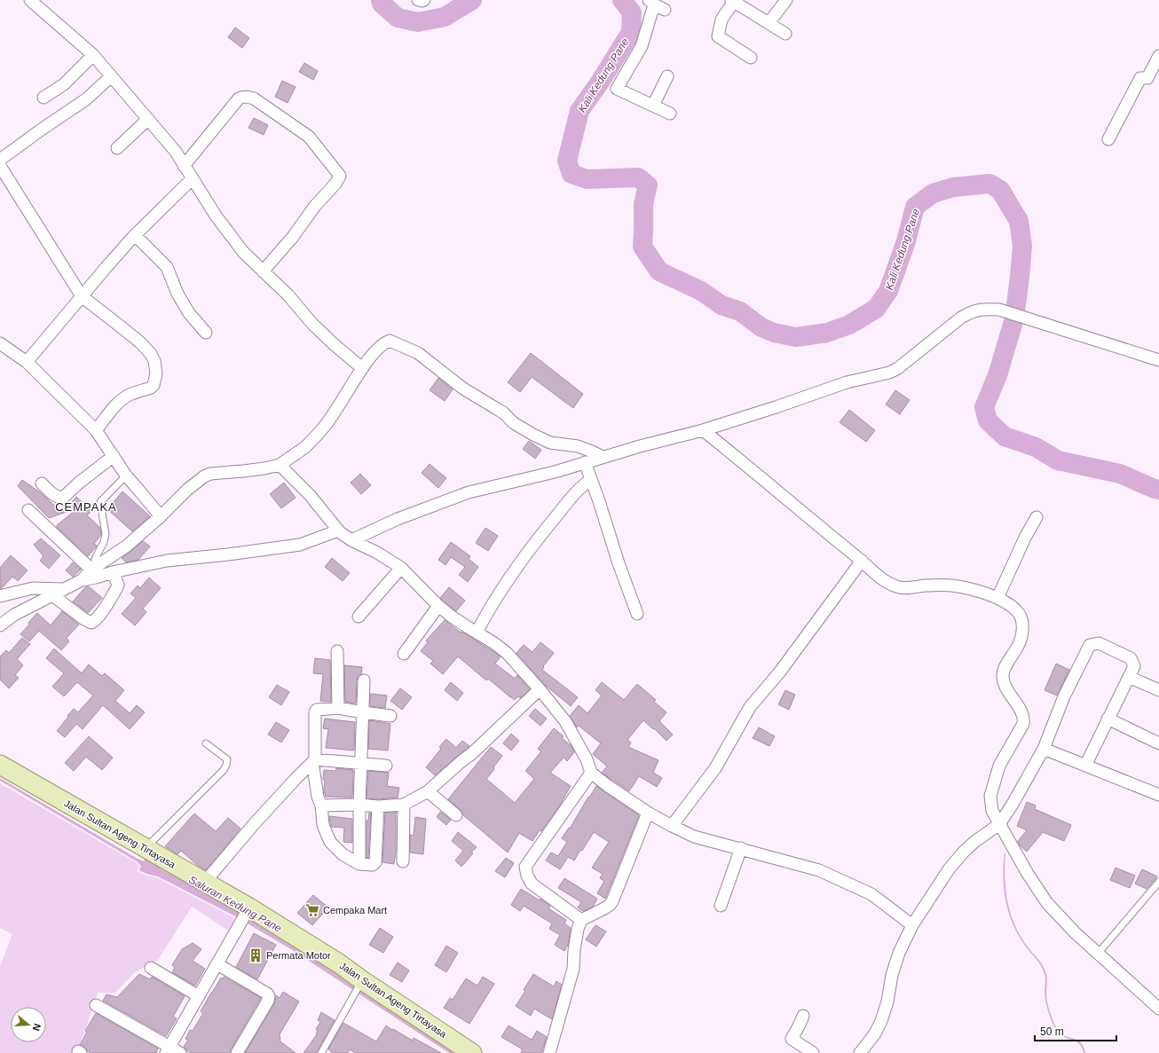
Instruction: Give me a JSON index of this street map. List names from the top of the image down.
{
  "streets": {
    "main road": ["Jalan Sultan Ageng Tirtayasa"]
  },
  "districts": ["CEMPAKA"],
  "water": ["Kali Kedung Pane", "Saluran Kedung Pane"],
  "places": {
    "supermarket": ["Cempaka Mart"],
    "building": ["Permata Motor"]
  },
  "scale_bar": "50 m",
  "north": "right"
}
